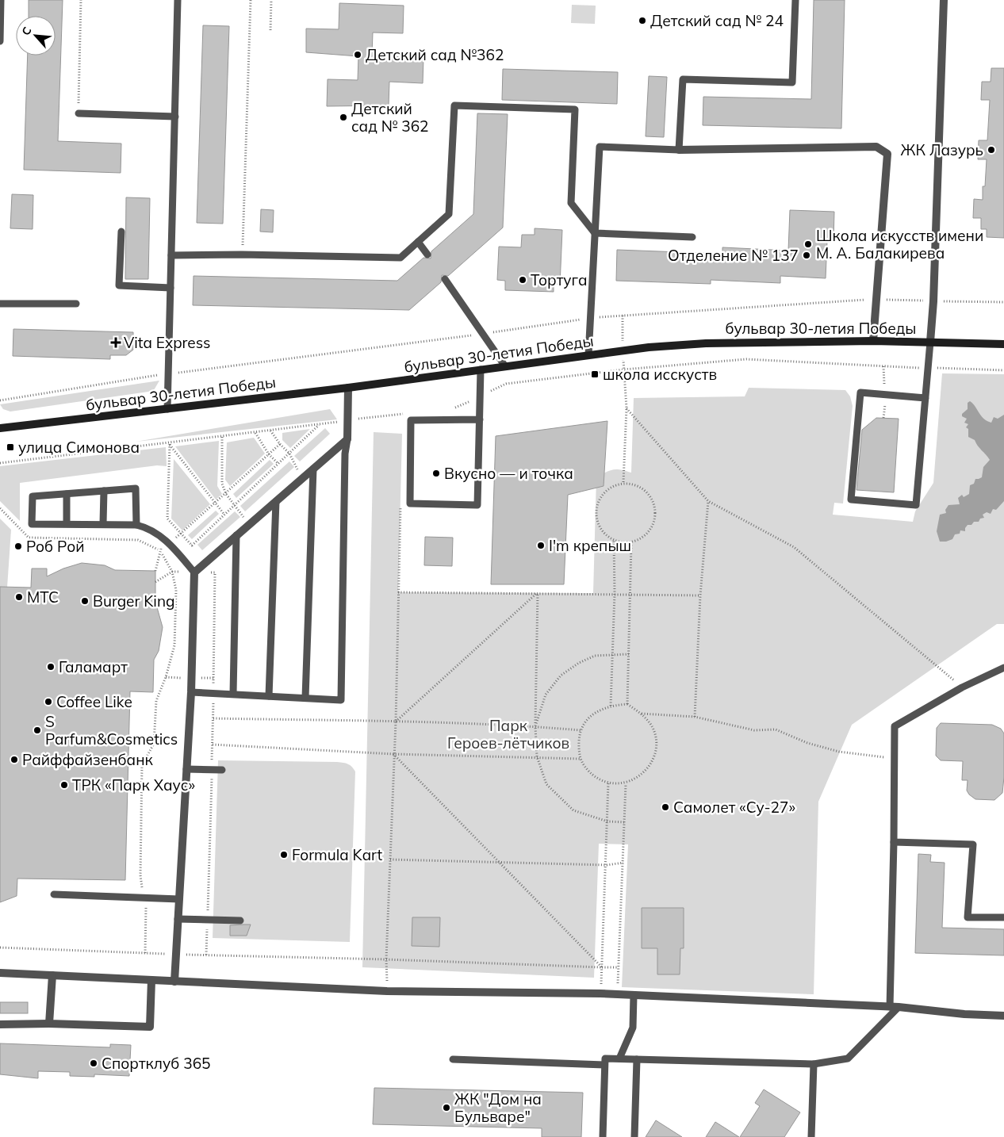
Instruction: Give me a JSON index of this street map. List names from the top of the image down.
{
  "streets": {
    "main road": ["бульвар 30-летия Победы"]
  },
  "parks": ["Парк Героев-лётчиков"],
  "places": {
    "other": [
      "Детский сад № 24",
      "Детский сад №362",
      "Детский сад № 362",
      "ЖК Лазурь",
      "Школа искусств имени М. А. Балакирева",
      "Отделение № 137",
      "Тортуга",
      "Вкусно — и точка",
      "I'm крепыш",
      "Роб Рой",
      "МТС",
      "Burger King",
      "Галамарт",
      "Coffee Like",
      "S Parfum&Cosmetics",
      "Райффайзенбанк",
      "ТРК «Парк Хаус»",
      "Самолет «Су-27»",
      "Formula Kart",
      "Спортклуб 365",
      "ЖК \"Дом на Бульваре\""
    ],
    "health": ["Vita Express"],
    "transit": ["школа исскуств", "улица Симонова"]
  },
  "north": "top left"
}
